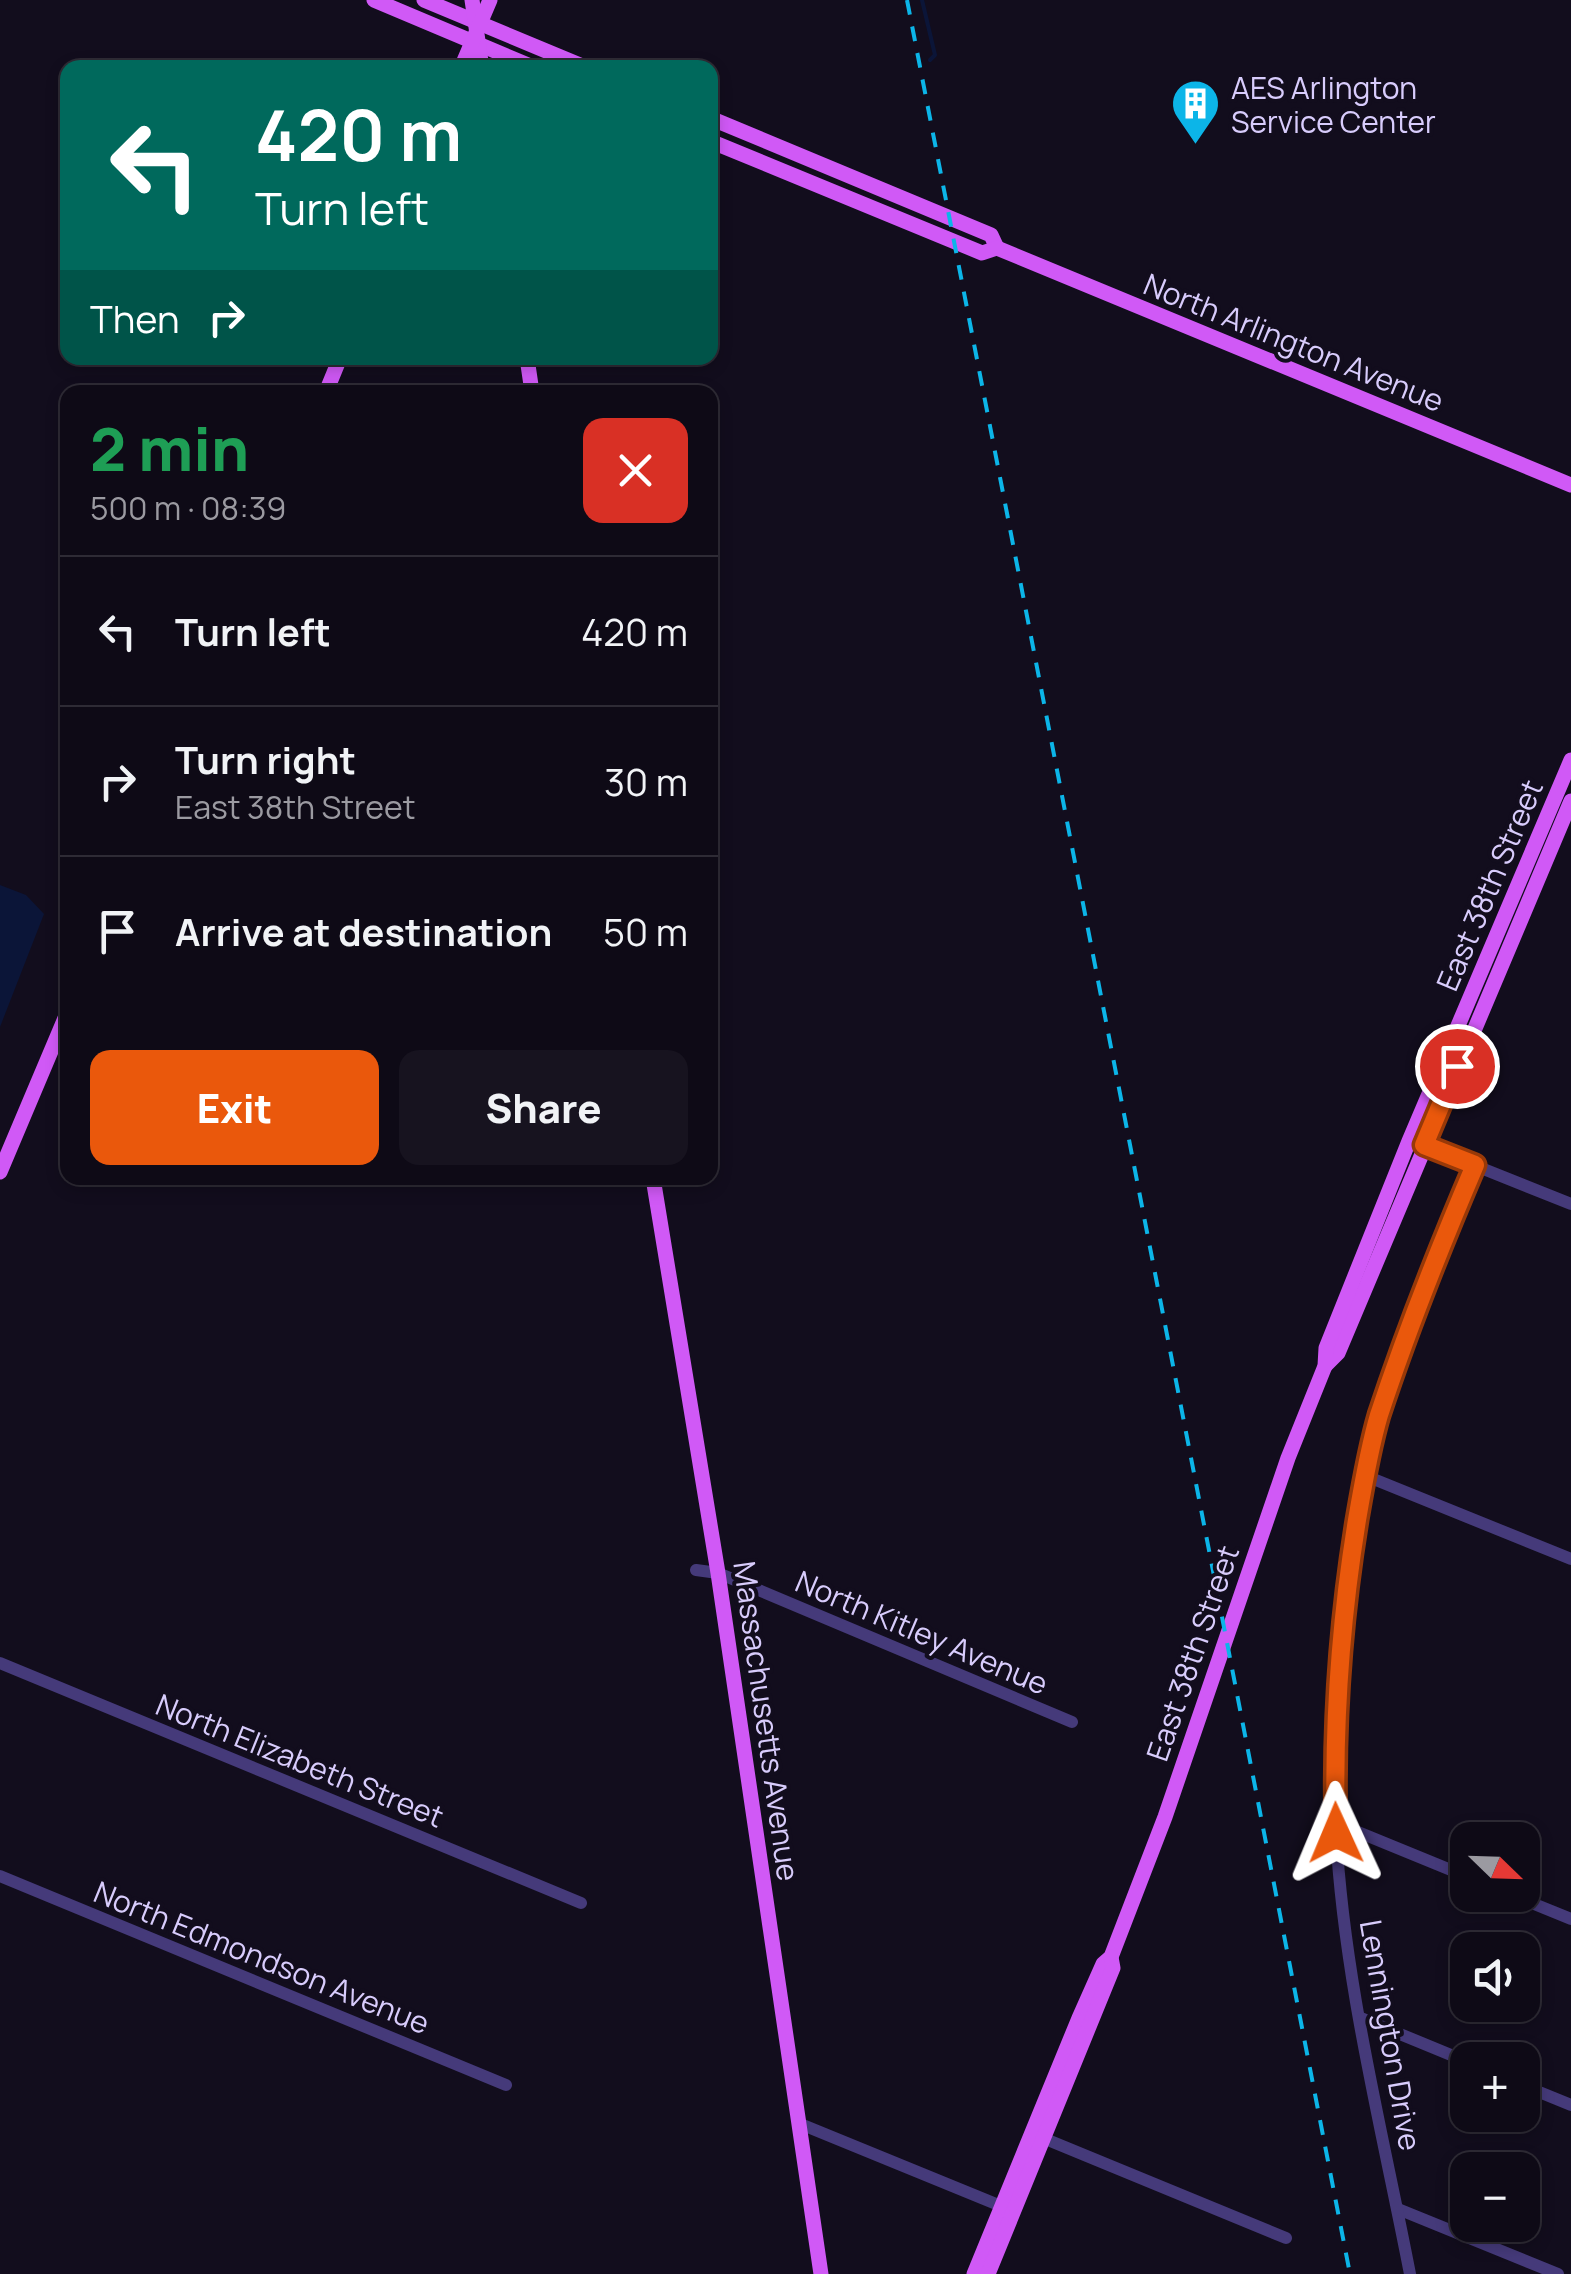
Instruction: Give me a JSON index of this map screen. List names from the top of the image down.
{
  "streets": {
    "main road": ["North Arlington Avenue", "East 38th Street", "Massachusetts Avenue"],
    "street": [
      "North Kitley Avenue",
      "North Elizabeth Street",
      "North Edmondson Avenue",
      "Lennington Drive"
    ]
  },
  "crossings": [
    ["North Kitley Avenue", "Massachusetts Avenue"]
  ],
  "places": {
    "building": ["AES Arlington Service Center"]
  },
  "north": "bottom right",
  "page": {
    "turn": ["420 m", "Turn left"],
    "then": "Then",
    "heading": ["2 min", "500 m · 08:39"],
    "list": [
      {
        "name": "Turn left",
        "value": "420 m"
      },
      {
        "name": "Turn right",
        "note": "East 38th Street",
        "value": "30 m"
      },
      {
        "name": "Arrive at destination",
        "value": "50 m"
      }
    ],
    "buttons": ["Exit", "Share"],
    "map_buttons": ["+", "−"]
  }
}
